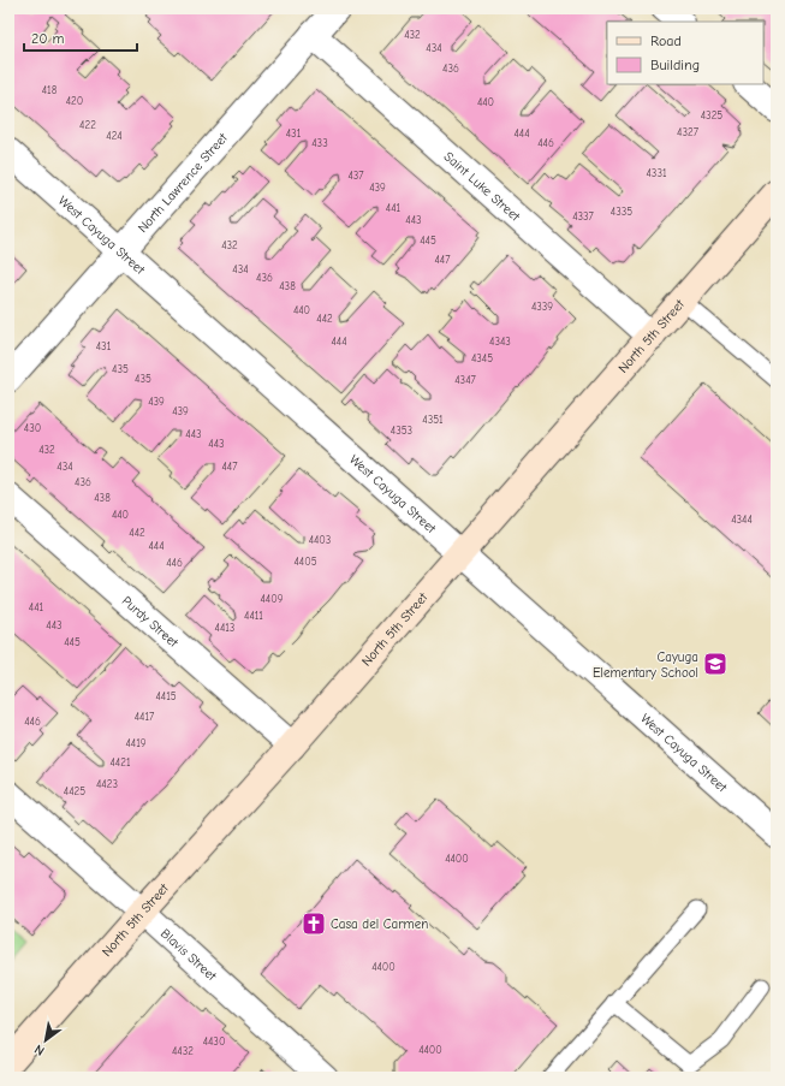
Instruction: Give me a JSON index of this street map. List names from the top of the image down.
{
  "streets": {
    "street": [
      "North Lawrence Street",
      "Saint Luke Street",
      "West Cayuga Street",
      "North 5th Street",
      "Purdy Street",
      "Blavis Street"
    ]
  },
  "crossings": [
    ["North Lawrence Street", "Saint Luke Street"],
    ["North Lawrence Street", "West Cayuga Street"],
    ["Saint Luke Street", "North 5th Street"],
    ["West Cayuga Street", "North 5th Street"],
    ["North 5th Street", "Purdy Street"],
    ["North 5th Street", "Blavis Street"]
  ],
  "places": {
    "school or university": ["Cayuga Elementary School"],
    "church": ["Casa del Carmen"]
  },
  "house_numbers": [
    "432",
    "434",
    "436",
    "418",
    "420",
    "440",
    "4325",
    "422",
    "4327",
    "431",
    "444",
    "424",
    "433",
    "446",
    "4331",
    "437",
    "439",
    "441",
    "4335",
    "4337",
    "443",
    "445",
    "432",
    "447",
    "434",
    "436",
    "438",
    "4339",
    "440",
    "442",
    "444",
    "4343",
    "431",
    "4345",
    "435",
    "435",
    "4347",
    "439",
    "439",
    "4351",
    "430",
    "4353",
    "443",
    "443",
    "432",
    "434",
    "447",
    "436",
    "438",
    "440",
    "4344",
    "442",
    "4403",
    "444",
    "4405",
    "446",
    "4409",
    "441",
    "4411",
    "443",
    "4413",
    "445",
    "4415",
    "4417",
    "446",
    "4419",
    "4421",
    "4423",
    "4425",
    "4400",
    "4400",
    "4430",
    "4400",
    "4432"
  ],
  "legend": ["Road", "Building"],
  "scale_bar": "20 m",
  "north": "bottom left"
}
